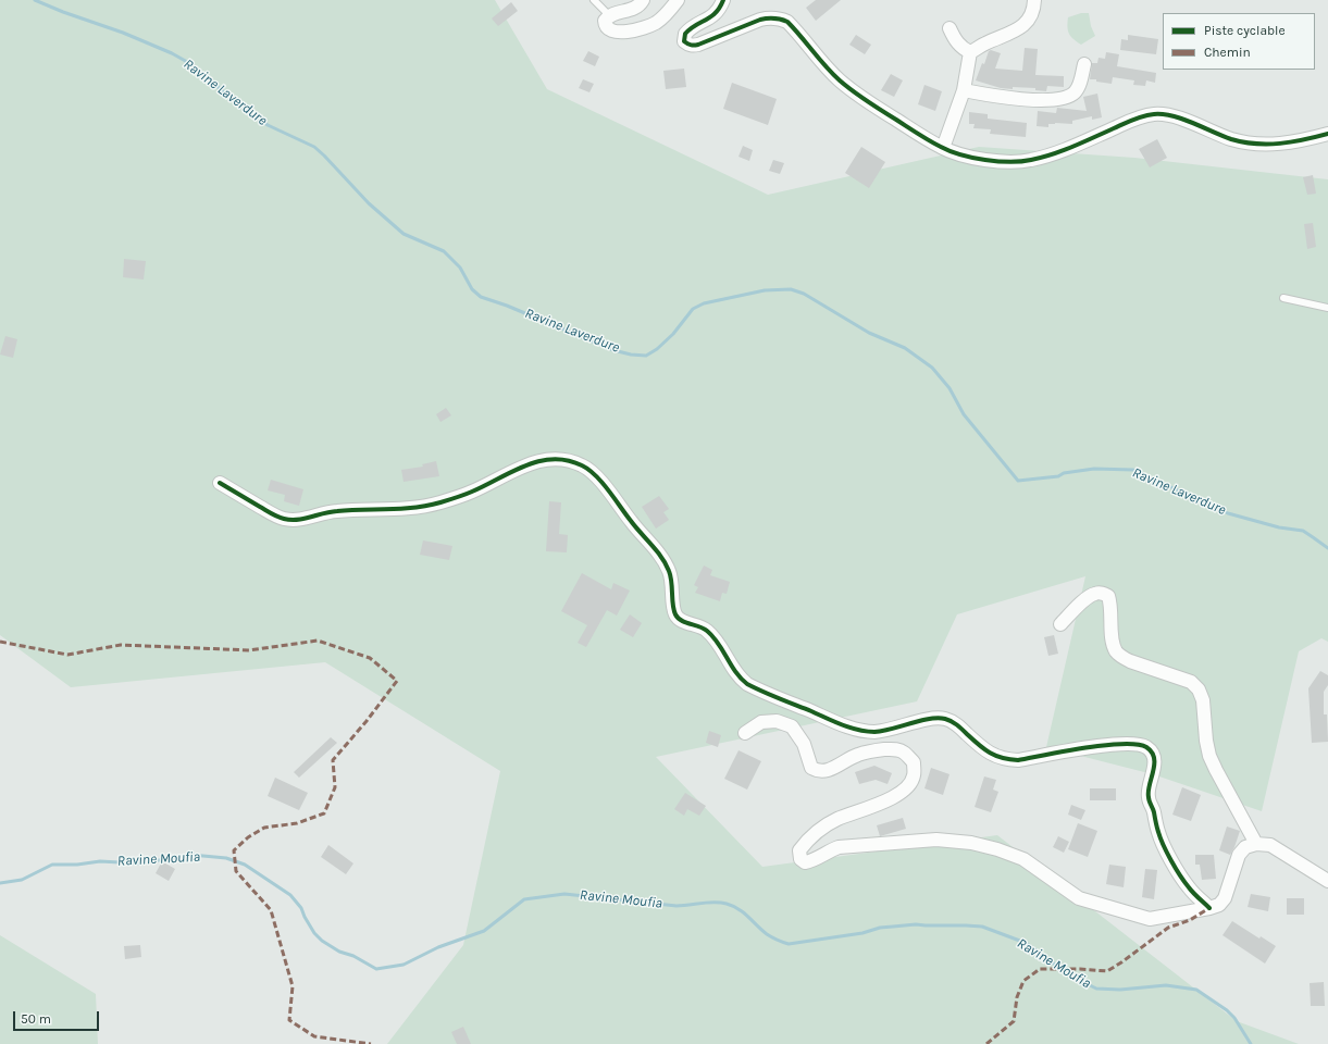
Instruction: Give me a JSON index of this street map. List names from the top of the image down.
{
  "water": ["Ravine Laverdure", "Ravine Moufia"],
  "legend": ["Piste cyclable", "Chemin"],
  "scale_bar": "50 m"
}
